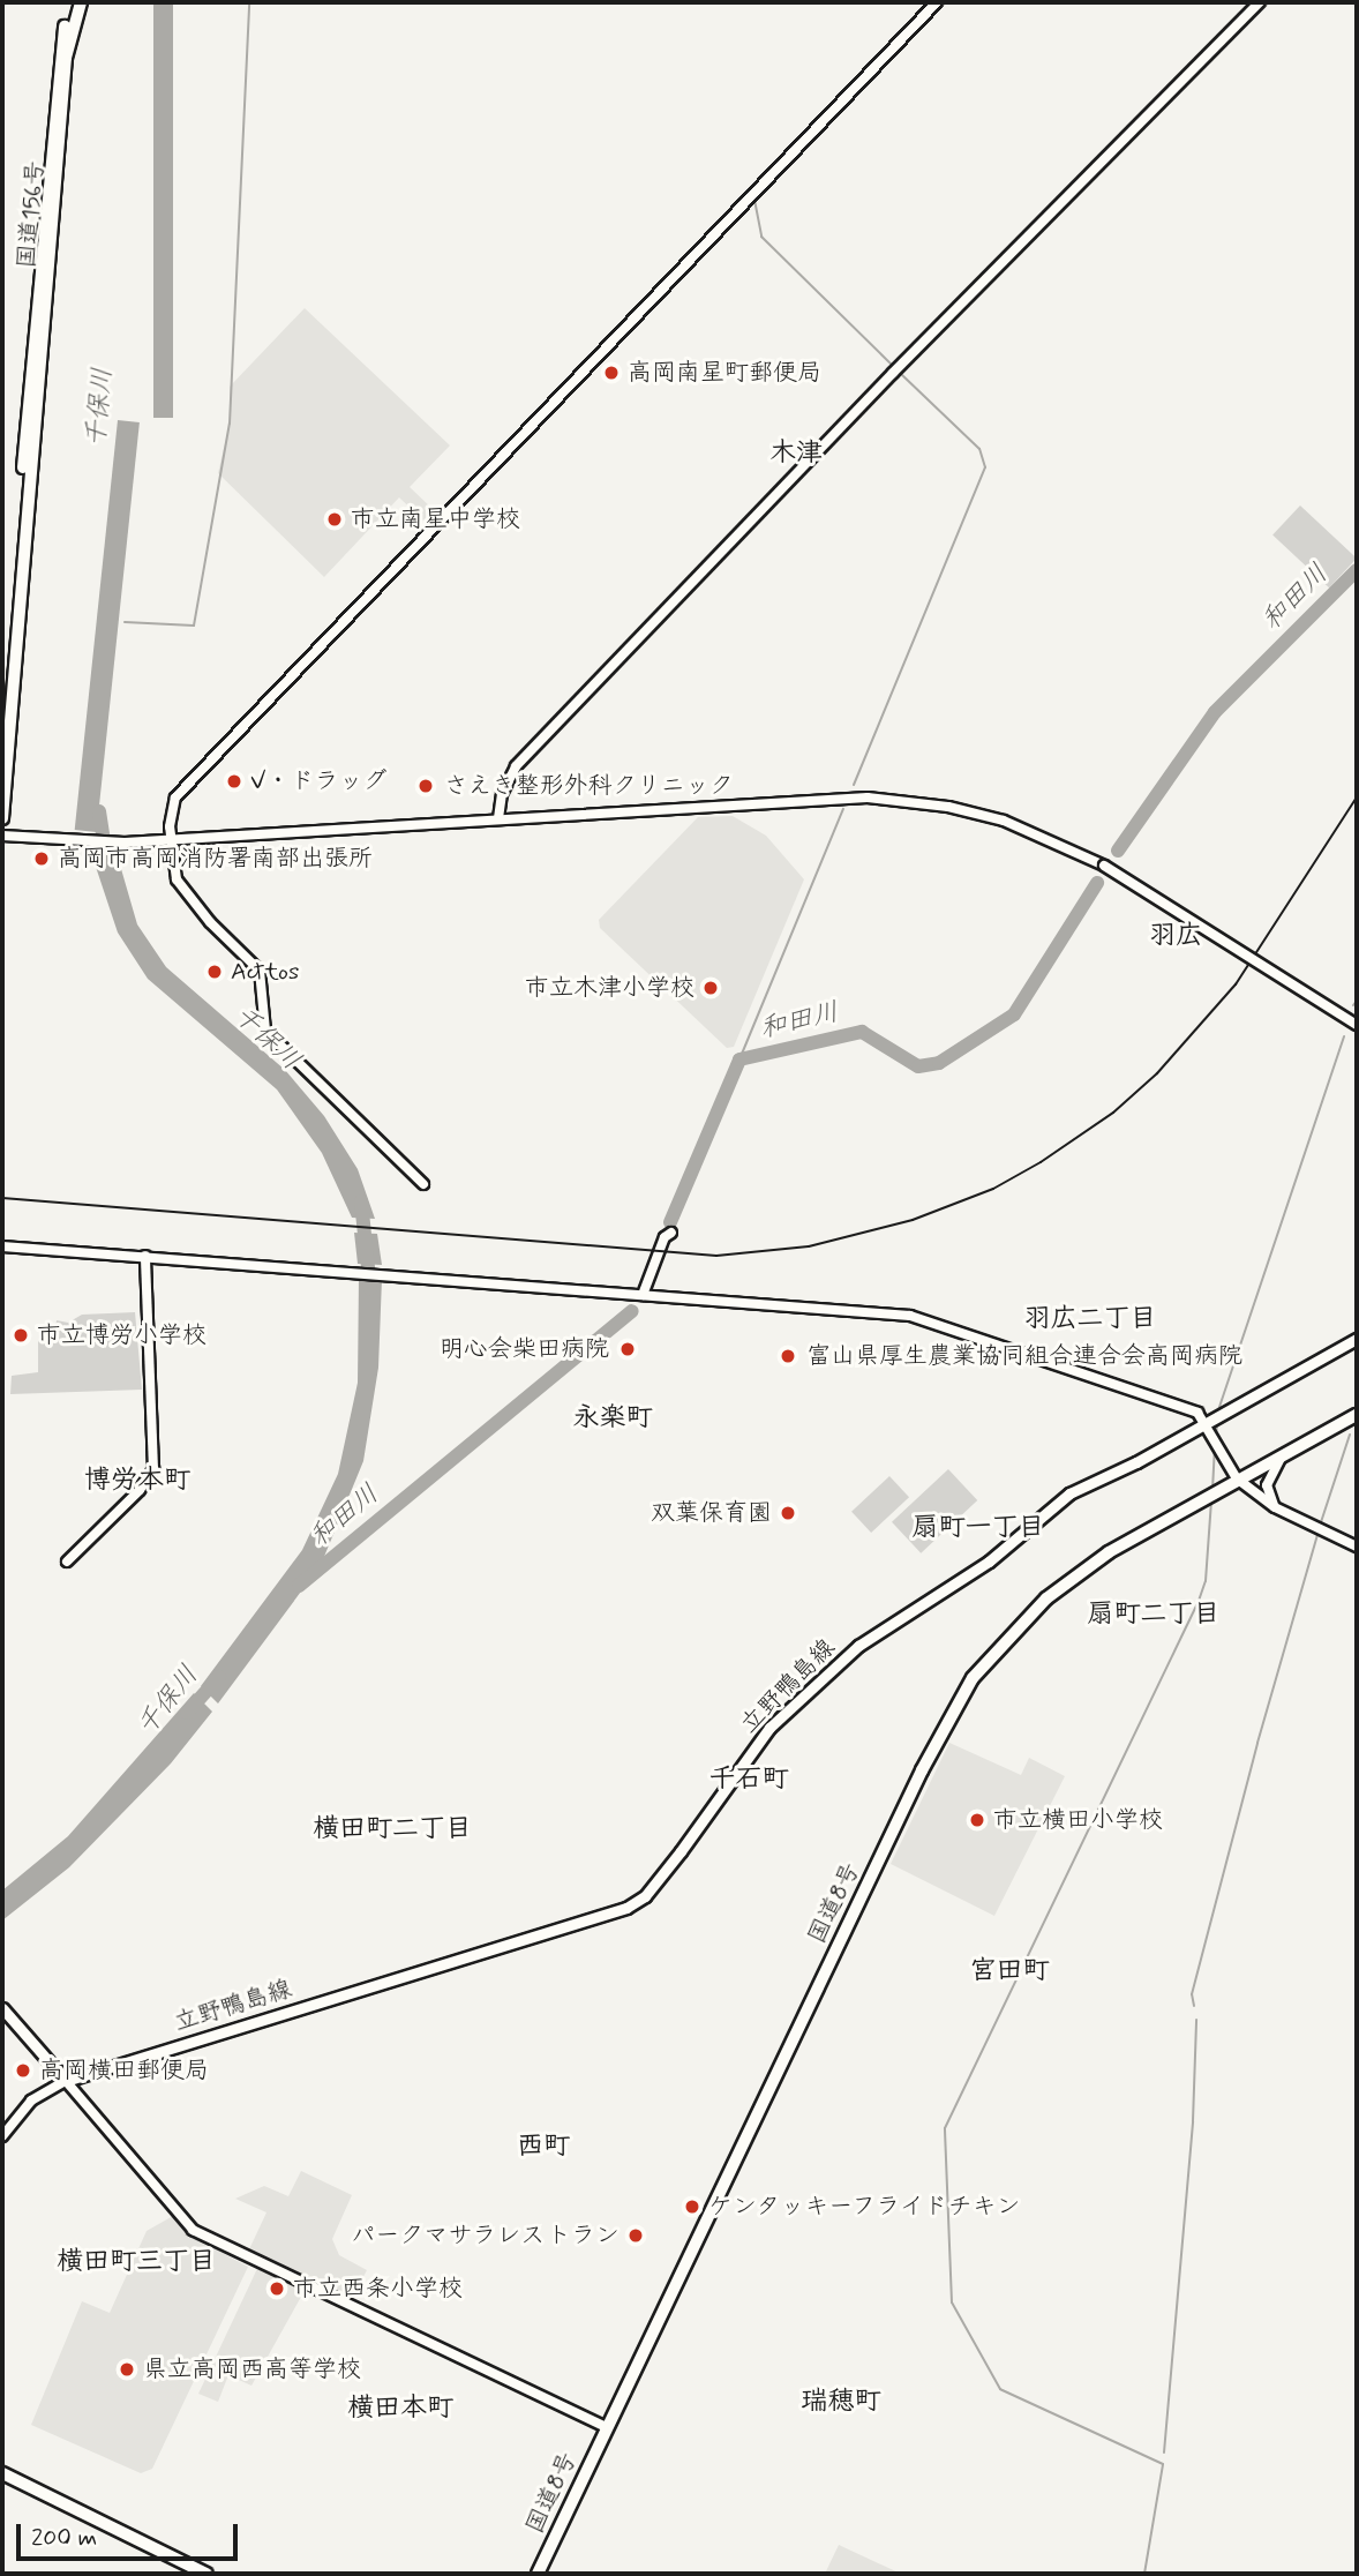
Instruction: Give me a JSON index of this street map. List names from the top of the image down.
{
  "streets": {
    "main road": ["国道156号", "立野鴨島線", "国道8号"]
  },
  "districts": [
    "木津",
    "羽広",
    "羽広二丁目",
    "永楽町",
    "博労本町",
    "扇町一丁目",
    "扇町二丁目",
    "千石町",
    "横田町二丁目",
    "宮田町",
    "西町",
    "横田町三丁目",
    "瑞穂町",
    "横田本町"
  ],
  "water": ["千保川", "和田川"],
  "places": [
    "高岡南星町郵便局",
    "市立南星中学校",
    "V・ドラッグ",
    "さえき整形外科クリニック",
    "高岡市高岡消防署南部出張所",
    "Acttos",
    "市立木津小学校",
    "市立博労小学校",
    "明心会柴田病院",
    "富山県厚生農業協同組合連合会高岡病院",
    "双葉保育園",
    "市立横田小学校",
    "高岡横田郵便局",
    "ケンタッキーフライドチキン",
    "パークマサラレストラン",
    "市立西条小学校",
    "県立高岡西高等学校"
  ],
  "scale_bar": "200 m"
}
